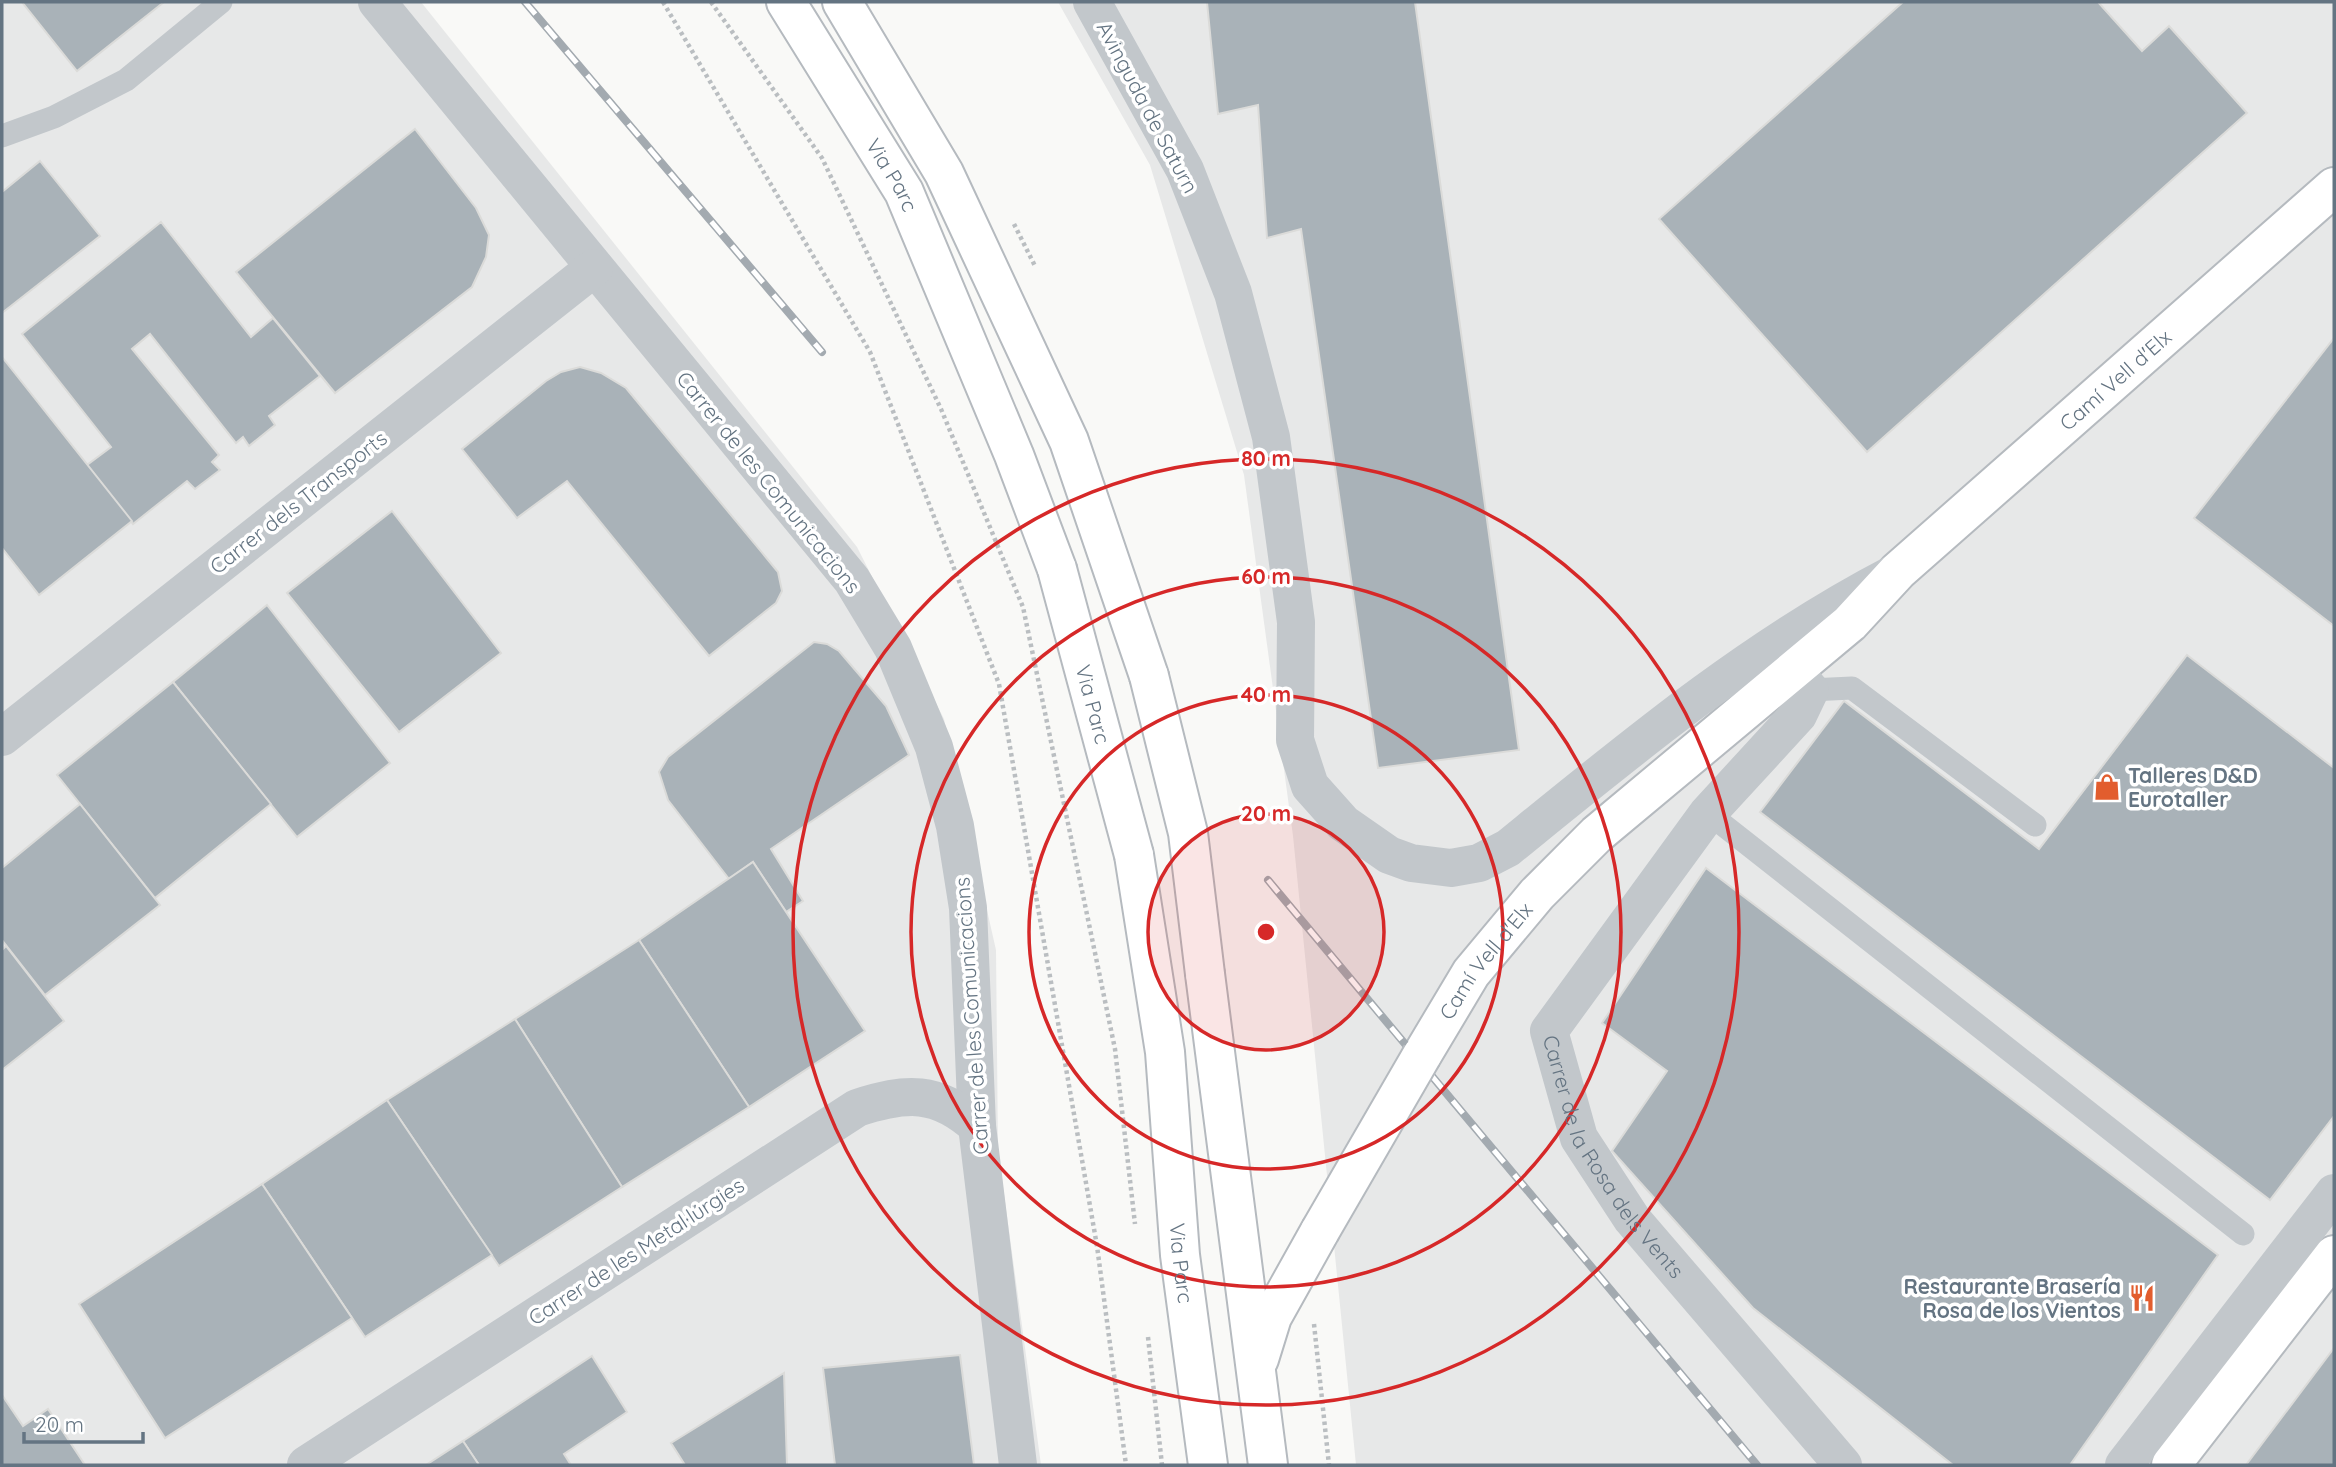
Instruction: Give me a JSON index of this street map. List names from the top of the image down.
{
  "streets": {
    "main road": ["Via Parc", "Camí Vell d'Elx"],
    "street": [
      "Avinguda de Saturn",
      "Carrer de les Comunicacions",
      "Carrer dels Transports",
      "Carrer de la Rosa dels Vents",
      "Carrer de les Metal·lúrgies"
    ]
  },
  "crossings": [
    ["Avinguda de Saturn", "Camí Vell d'Elx"],
    ["Camí Vell d'Elx", "Carrer de la Rosa dels Vents"],
    ["Carrer de les Comunicacions", "Carrer dels Transports"],
    ["Carrer de les Comunicacions", "Carrer de les Metal·lúrgies"]
  ],
  "places": {
    "shop": ["Talleres D&D Eurotaller"],
    "restaurant": ["Restaurante Brasería Rosa de los Vientos"]
  },
  "scale_bar": "20 m",
  "rings": [
    "80 m",
    "60 m",
    "40 m",
    "20 m"
  ]
}
